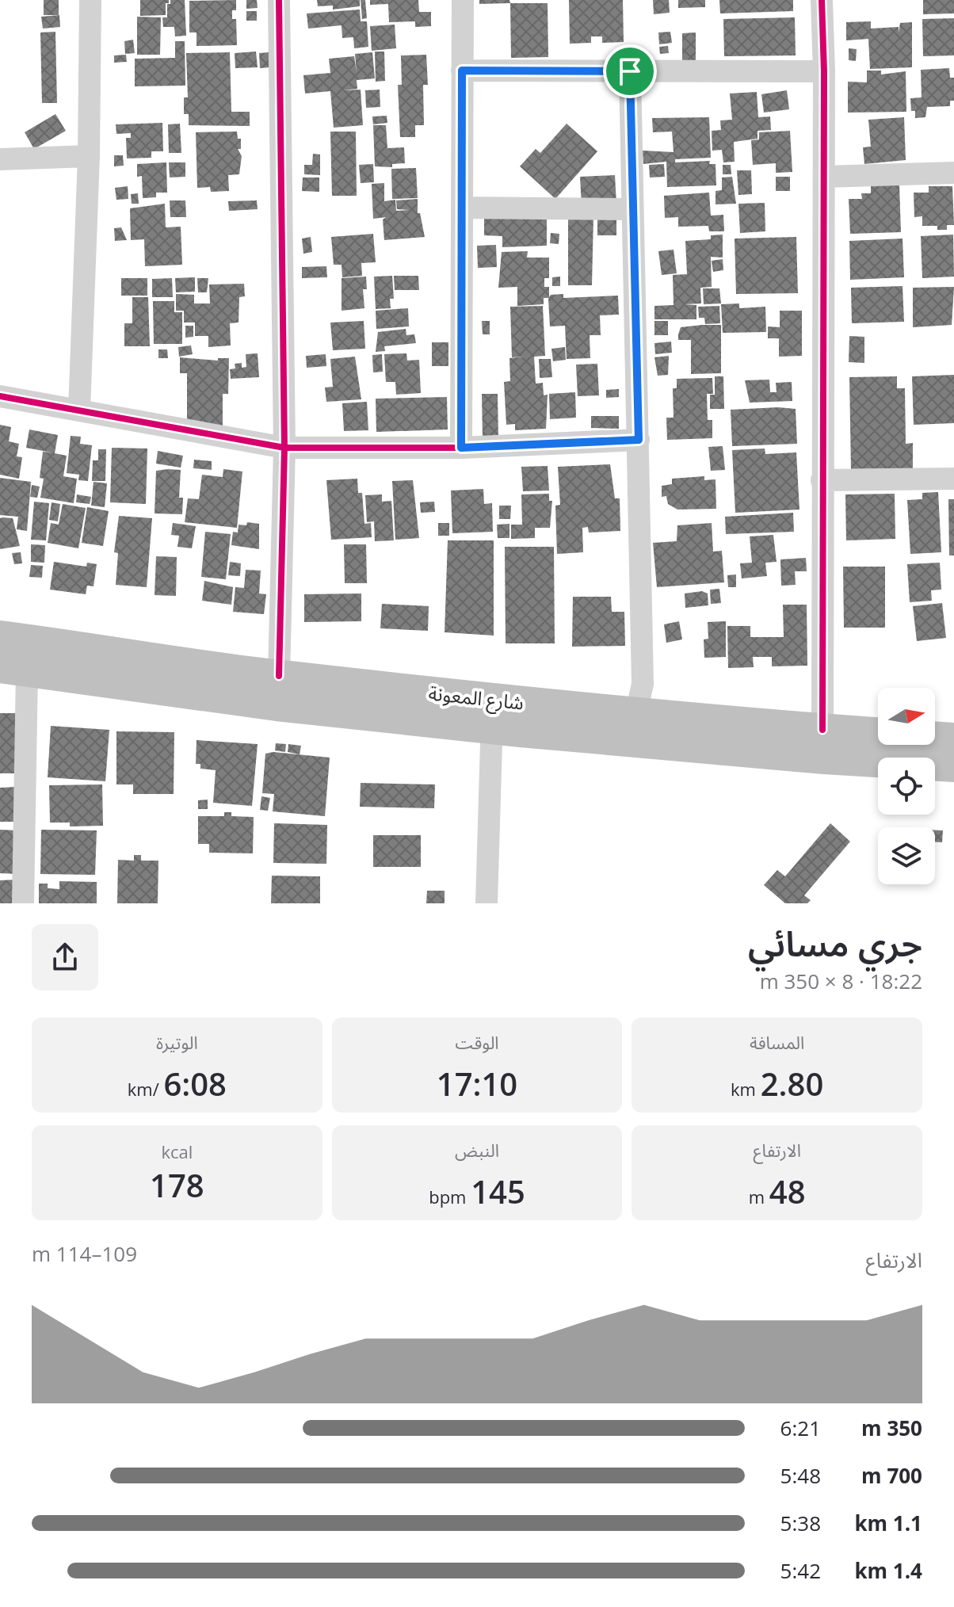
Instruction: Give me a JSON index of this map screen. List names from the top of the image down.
{
  "streets": {
    "highway": ["شارع المعونة"]
  },
  "north": "right",
  "page": {
    "heading": ["جري مسائي", "18:22 · 8 × 350 m"],
    "stats": [
      ["المسافة", "2.80 km"],
      ["الوقت", "17:10"],
      ["الوتيرة", "6:08 /km"],
      ["الارتفاع", "48 m"],
      ["النبض", "145 bpm"],
      ["kcal", "178"]
    ],
    "chart": ["الارتفاع", "109–114 m"],
    "list": [
      {
        "name": "350 m",
        "note": "6:21"
      },
      {
        "name": "700 m",
        "note": "5:48"
      },
      {
        "name": "1.1 km",
        "note": "5:38"
      },
      {
        "name": "1.4 km",
        "note": "5:42"
      }
    ]
  }
}
